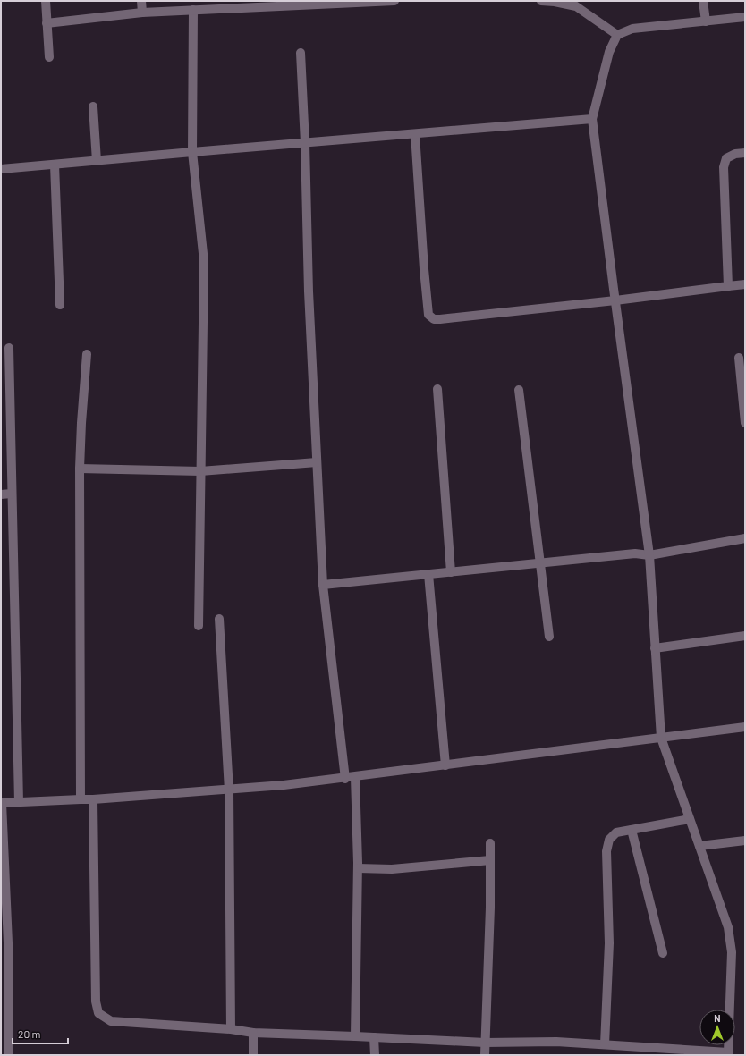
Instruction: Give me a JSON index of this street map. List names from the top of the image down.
{
  "scale_bar": "20 m",
  "north": "top"
}
